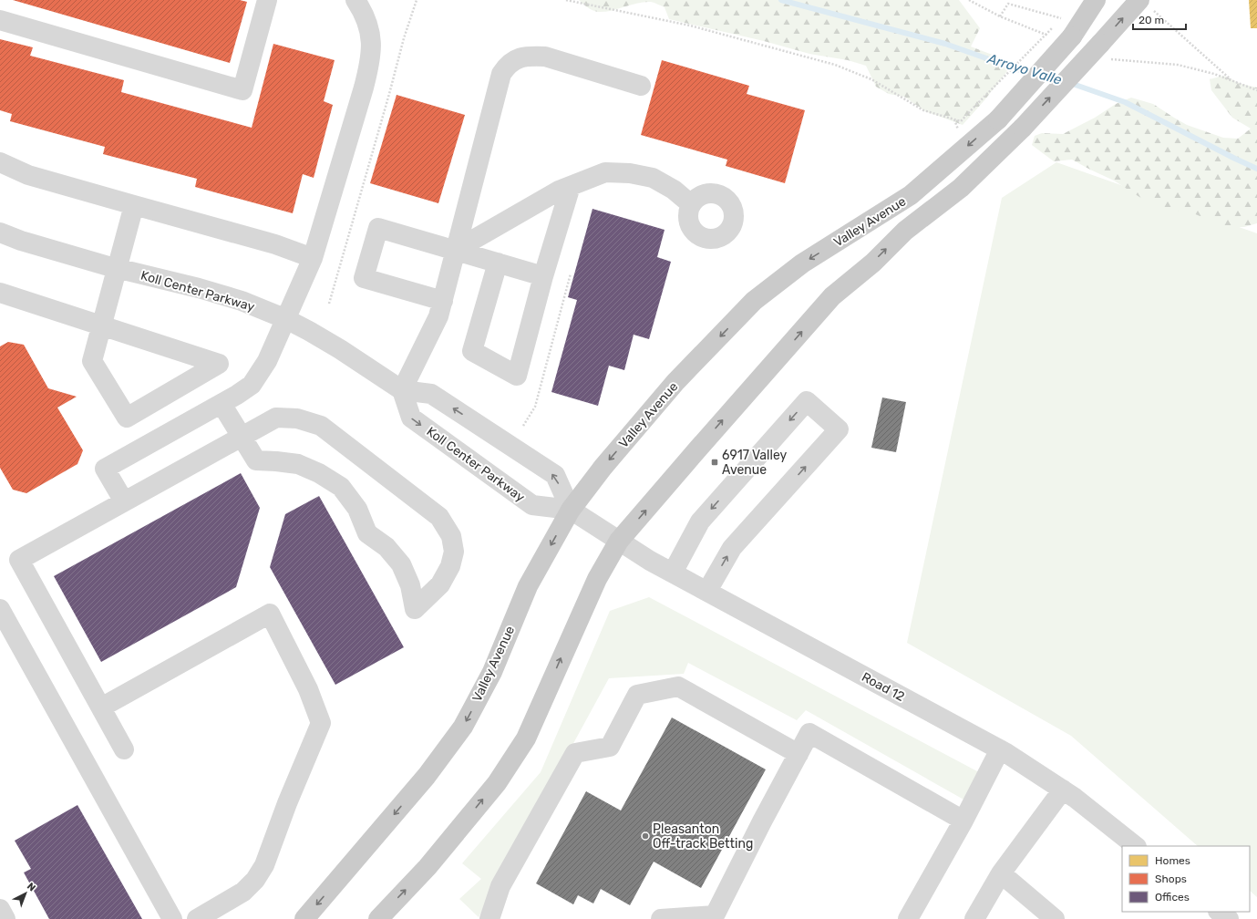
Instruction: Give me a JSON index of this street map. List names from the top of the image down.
{
  "streets": {
    "main road": ["Valley Avenue"],
    "street": ["Koll Center Parkway", "Road 12"]
  },
  "crossings": [
    ["Valley Avenue", "Koll Center Parkway"],
    ["Valley Avenue", "Road 12"],
    ["Koll Center Parkway", "Road 12"]
  ],
  "water": ["Arroyo Valle"],
  "places": {
    "transit": ["6917 Valley Avenue"],
    "other": ["Pleasanton Off-track Betting"]
  },
  "legend": ["Homes", "Shops", "Offices"],
  "scale_bar": "20 m",
  "north": "top right"
}
